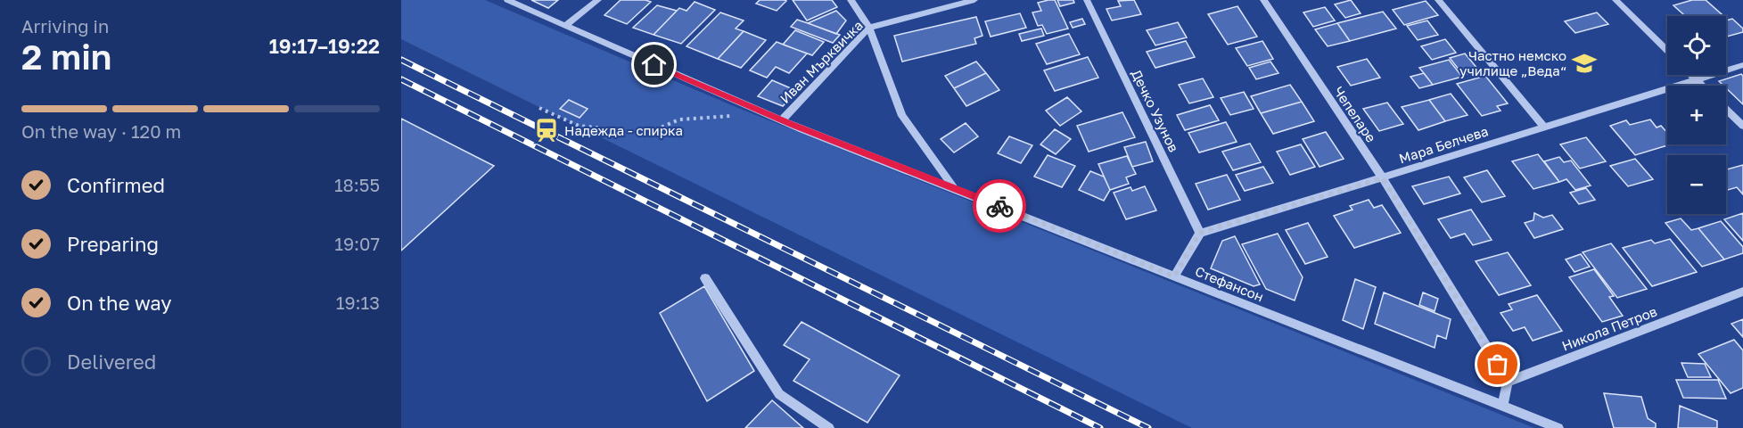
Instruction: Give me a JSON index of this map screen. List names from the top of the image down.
{
  "streets": {
    "street": [
      "Иван Мърквичка",
      "Дечко Узунов",
      "Чепеларе",
      "Мара Белчева",
      "Стефансон",
      "Никола Петров"
    ]
  },
  "crossings": [
    ["Иван Мърквичка", "Стефансон"],
    ["Дечко Узунов", "Мара Белчева"],
    ["Чепеларе", "Мара Белчева"],
    ["Чепеларе", "Никола Петров"]
  ],
  "places": {
    "school or university": ["Частно немско училище „Веда“"],
    "station": ["Надежда - спирка"]
  },
  "page": {
    "heading": ["2 min", "Arriving in", "19:17–19:22"],
    "map_buttons": ["+", "−"],
    "bar": "On the way · 120 m",
    "list": [
      ["Confirmed", "18:55"],
      ["Preparing", "19:07"],
      ["On the way", "19:13"],
      "Delivered"
    ]
  }
}
